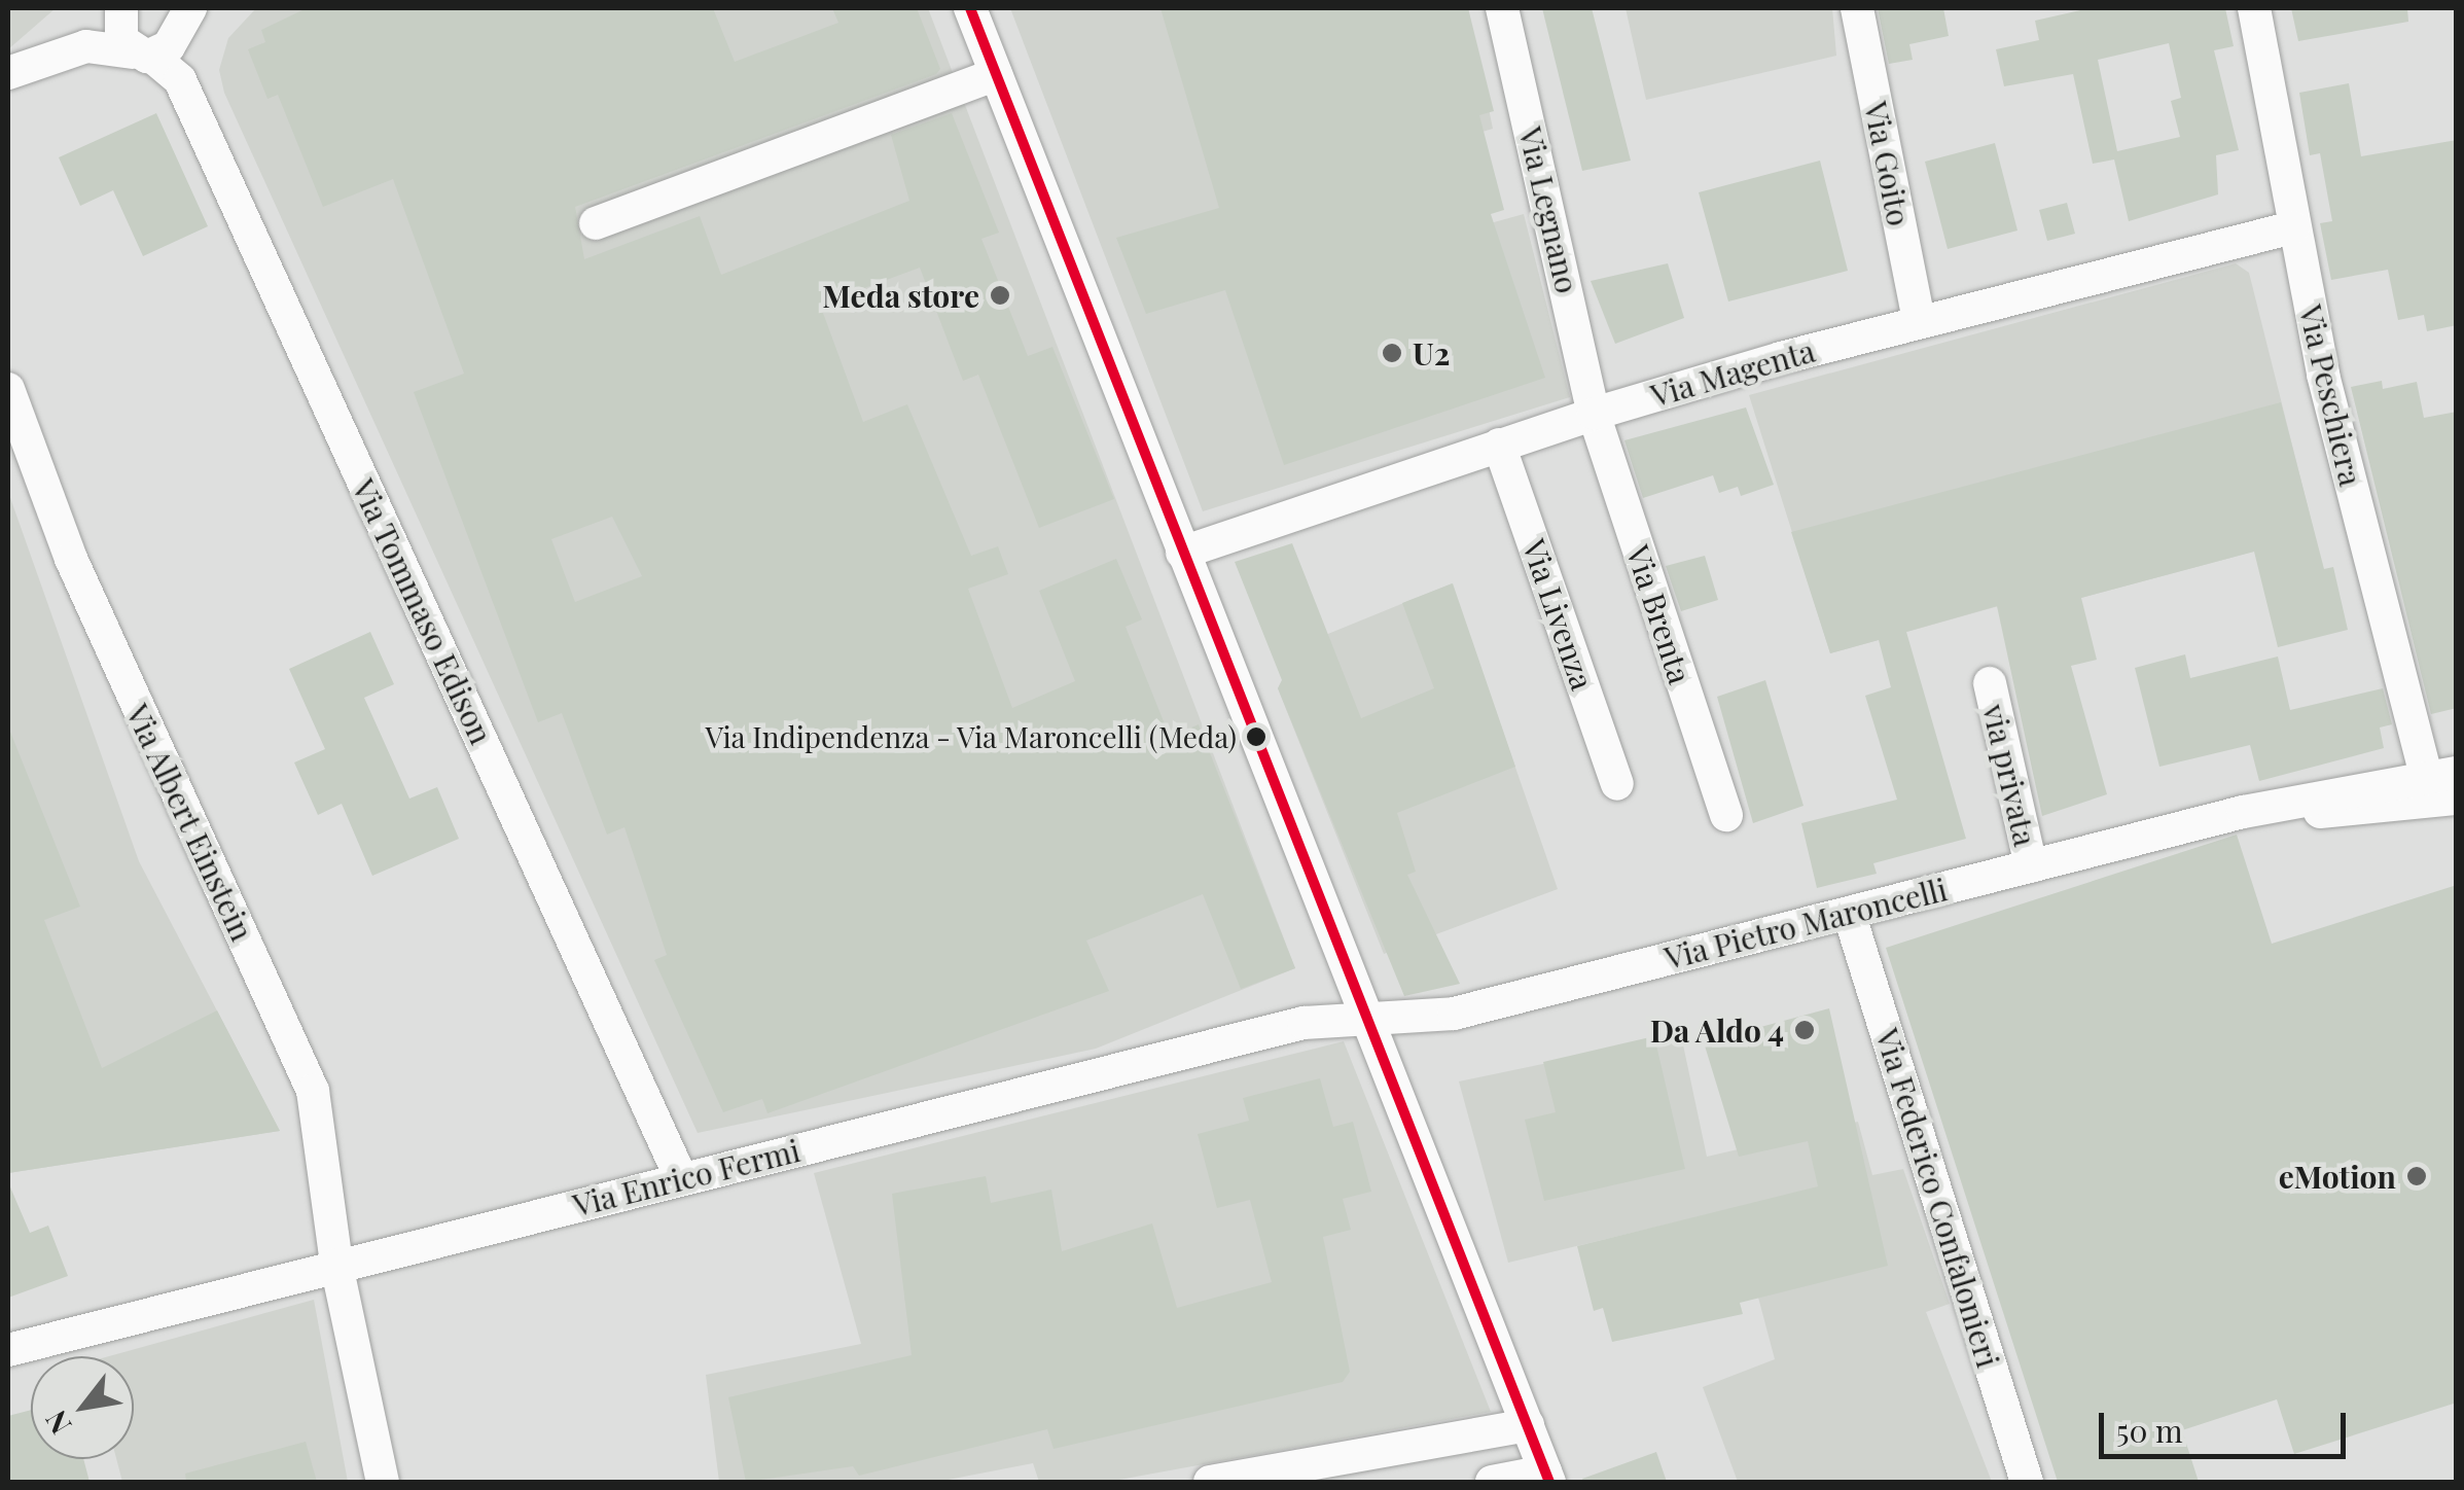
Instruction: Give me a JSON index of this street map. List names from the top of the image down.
{
  "streets": {
    "street": [
      "Via Goito",
      "Via Legnano",
      "Via Magenta",
      "Via Peschiera",
      "Via Tommaso Edison",
      "Via Livenza",
      "Via Brenta",
      "via privata",
      "Via Albert Einstein",
      "Via Pietro Maroncelli",
      "Via Enrico Fermi",
      "Via Federico Confalonieri"
    ]
  },
  "crossings": [
    ["Via Goito", "Via Magenta"],
    ["Via Legnano", "Via Magenta"],
    ["Via Legnano", "Via Brenta"],
    ["Via Magenta", "Via Peschiera"],
    ["Via Magenta", "Via Livenza"],
    ["Via Magenta", "Via Brenta"],
    ["Via Peschiera", "Via Pietro Maroncelli"],
    ["Via Tommaso Edison", "Via Enrico Fermi"],
    ["via privata", "Via Pietro Maroncelli"],
    ["Via Albert Einstein", "Via Enrico Fermi"],
    ["Via Pietro Maroncelli", "Via Enrico Fermi"],
    ["Via Pietro Maroncelli", "Via Federico Confalonieri"]
  ],
  "places": [
    "Meda store",
    "U2",
    "Via Indipendenza - Via Maroncelli (Meda)",
    "Da Aldo 4",
    "eMotion"
  ],
  "scale_bar": "50 m",
  "north": "bottom left"
}
